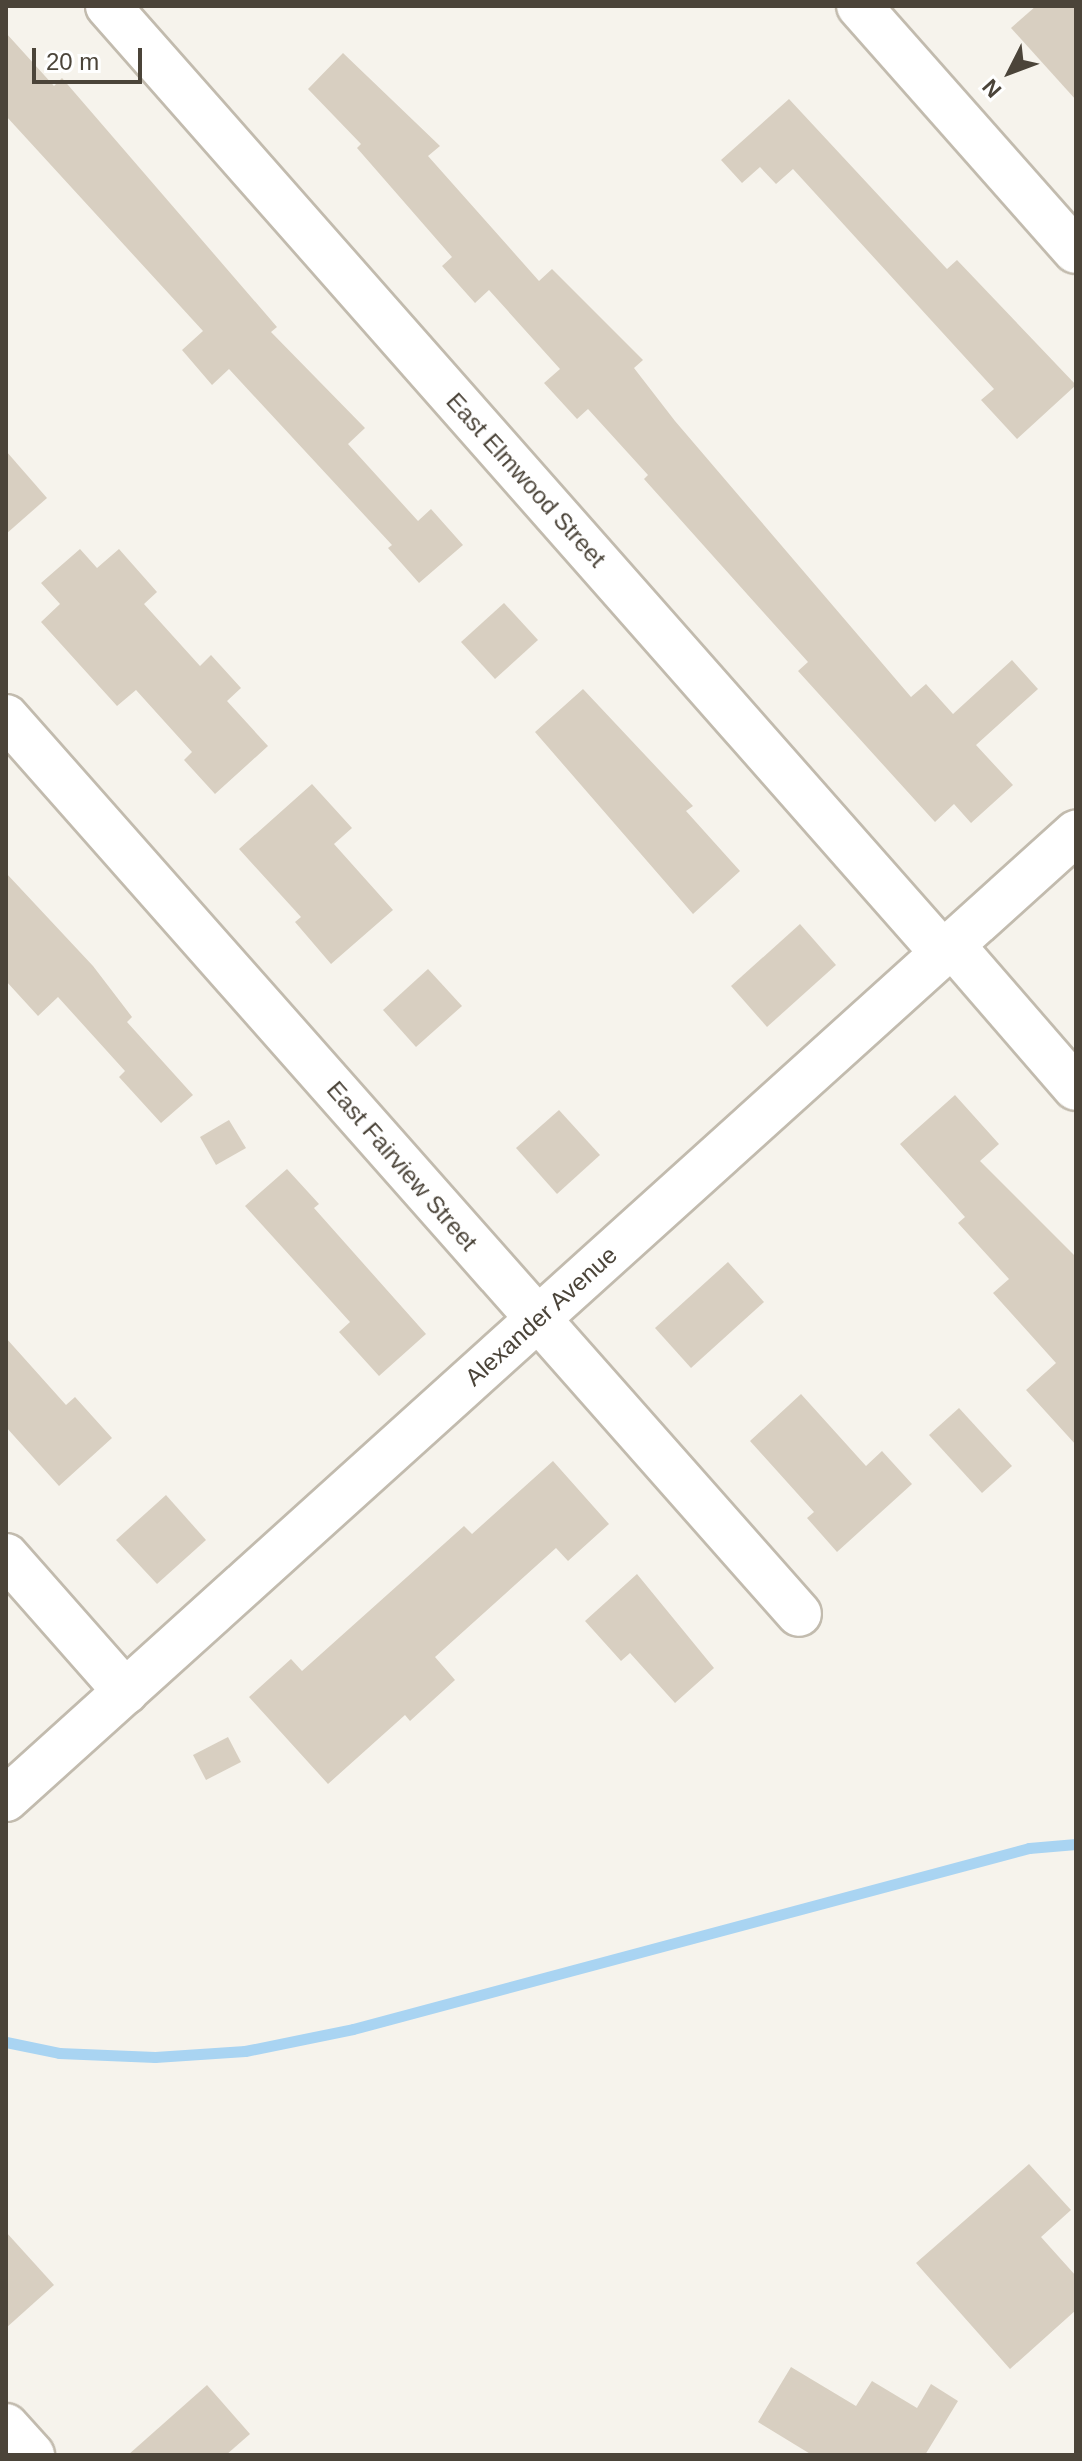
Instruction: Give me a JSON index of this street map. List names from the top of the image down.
{
  "streets": {
    "street": ["East Elmwood Street", "East Fairview Street", "Alexander Avenue"]
  },
  "crossings": [
    ["East Elmwood Street", "Alexander Avenue"],
    ["East Fairview Street", "Alexander Avenue"]
  ],
  "scale_bar": "20 m",
  "north": "bottom left"
}
